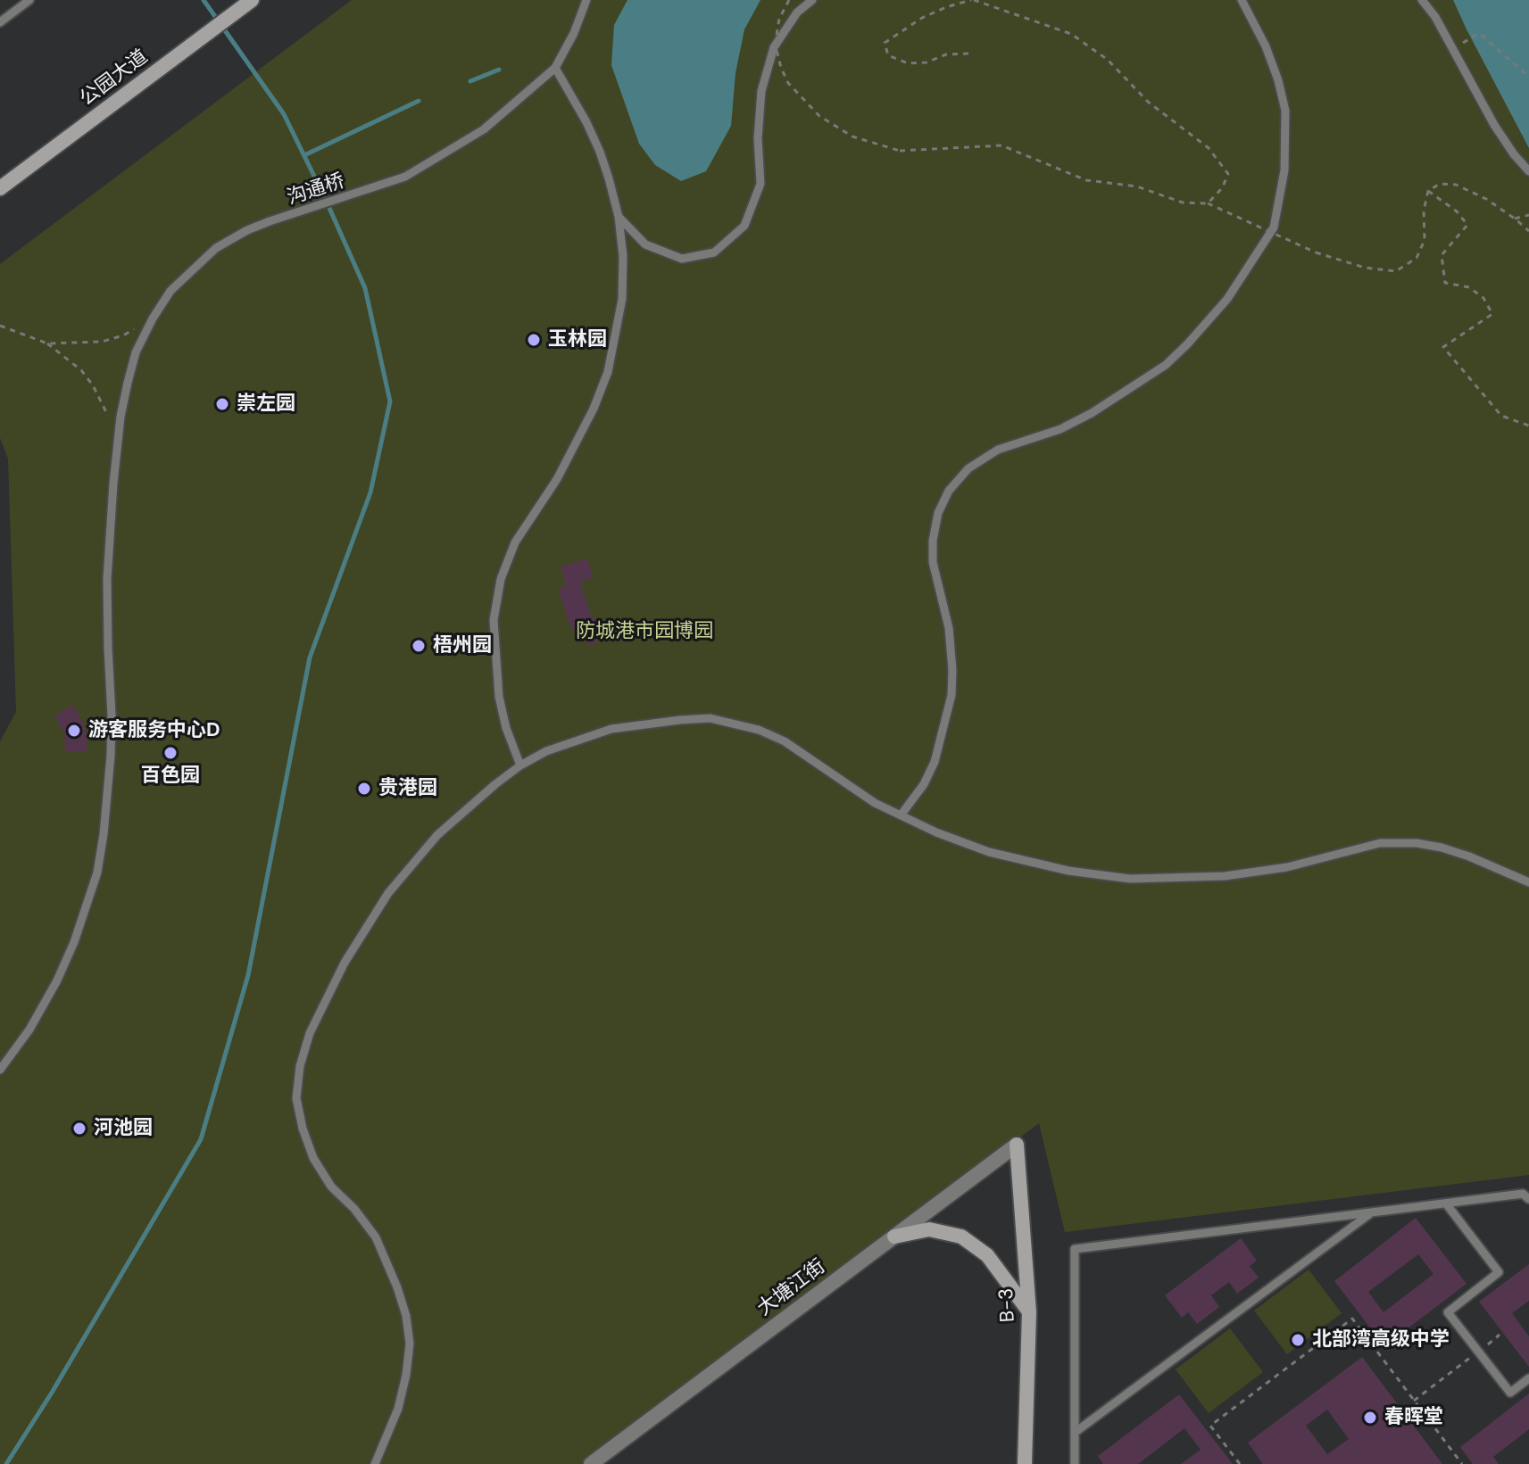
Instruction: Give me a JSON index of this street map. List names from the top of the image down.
{
  "streets": {
    "street": ["公园大道", "大塘江街", "B-3"],
    "lane": ["沟通桥"]
  },
  "crossings": [
    ["大塘江街", "B-3"]
  ],
  "parks": ["防城港市园博园"],
  "places": [
    "玉林园",
    "崇左园",
    "梧州园",
    "游客服务中心D",
    "百色园",
    "贵港园",
    "河池园",
    "北部湾高级中学",
    "春晖堂"
  ]
}
